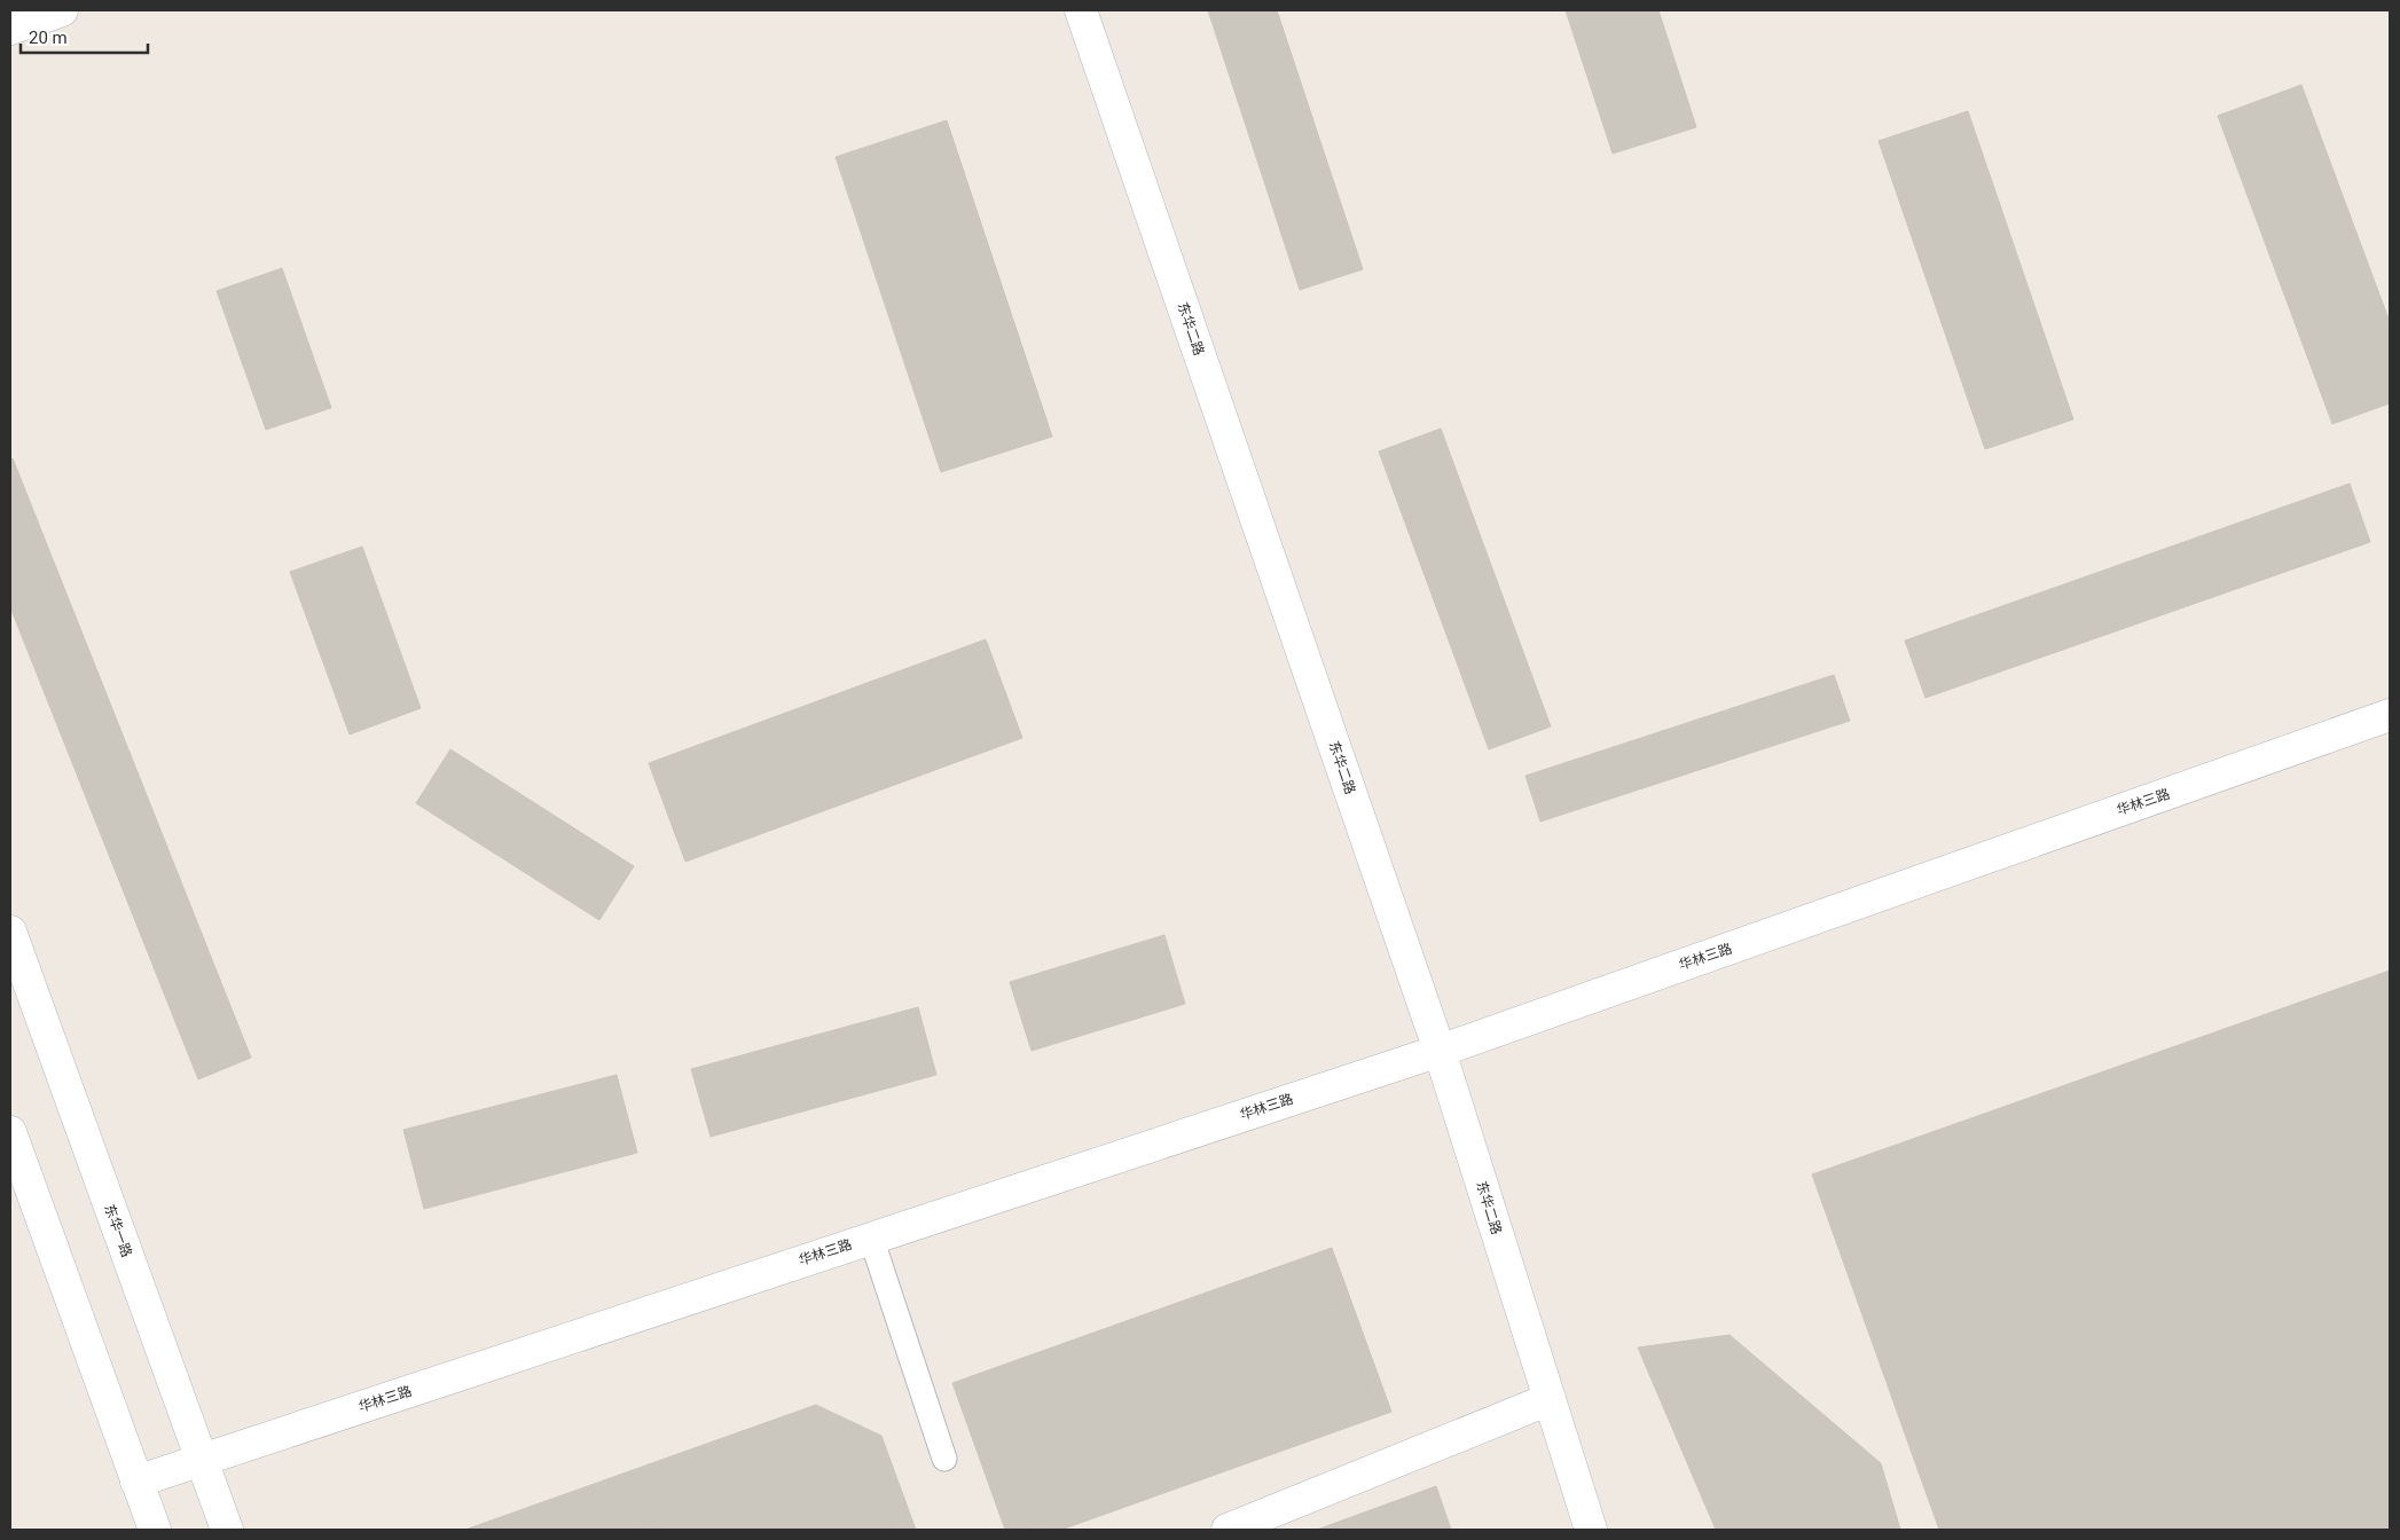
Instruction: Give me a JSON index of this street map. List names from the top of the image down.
{
  "streets": {
    "street": ["东华二路", "华林三路", "东华一路"]
  },
  "crossings": [
    ["东华二路", "华林三路"],
    ["华林三路", "东华一路"]
  ],
  "scale_bar": "20 m"
}
